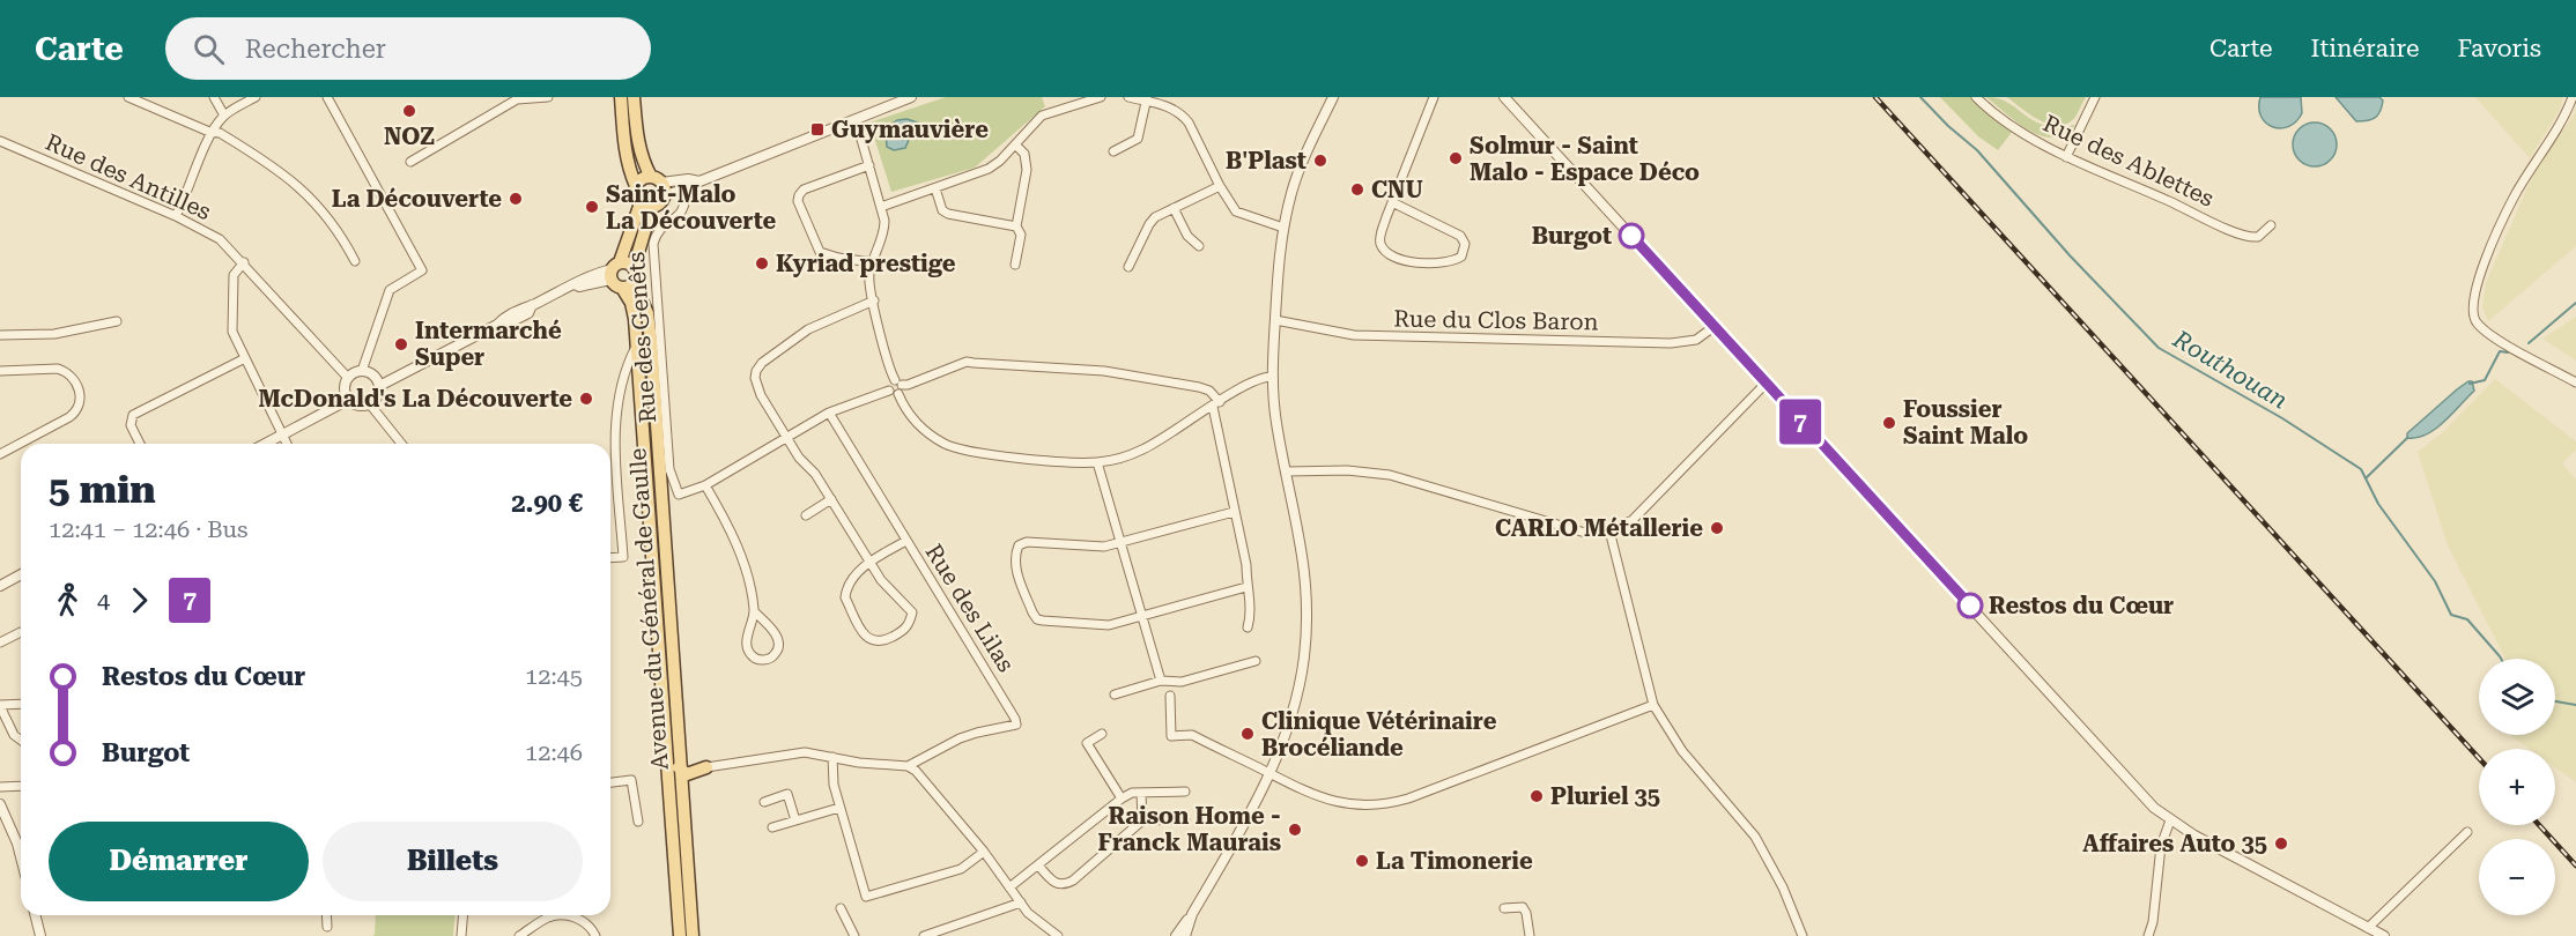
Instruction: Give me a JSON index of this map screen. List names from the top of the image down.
{
  "streets": {
    "main road": ["Avenue du Général de Gaulle"],
    "street": [
      "Rue des Ablettes",
      "Rue des Antilles",
      "Rue du Clos Baron",
      "Rue des Genêts",
      "Rue des Lilas"
    ]
  },
  "water": ["Routhouan"],
  "places": {
    "other": [
      "NOZ",
      "Solmur - Saint Malo - Espace Déco",
      "B'Plast",
      "CNU",
      "La Découverte",
      "Saint-Malo La Découverte",
      "Burgot",
      "Kyriad prestige",
      "Intermarché Super",
      "McDonald's La Découverte",
      "Foussier Saint Malo",
      "CARLO Métallerie",
      "Restos du Cœur",
      "Clinique Vétérinaire Brocéliande",
      "Pluriel 35",
      "Raison Home - Franck Maurais",
      "Affaires Auto 35",
      "La Timonerie"
    ],
    "transit": ["Guymauvière"]
  },
  "lines": ["bus line 7"],
  "page": {
    "header": "Carte",
    "search": "Rechercher",
    "nav": ["Carte", "Itinéraire", "Favoris"],
    "on_map": "7",
    "heading": ["5 min", "12:41 – 12:46 · Bus", "2.90 €"],
    "legs": ["4", "7"],
    "list": [
      {
        "name": "Restos du Cœur",
        "value": "12:45"
      },
      {
        "name": "Burgot",
        "value": "12:46"
      }
    ],
    "map_buttons": ["+", "−"],
    "buttons": ["Démarrer", "Billets"]
  }
}
